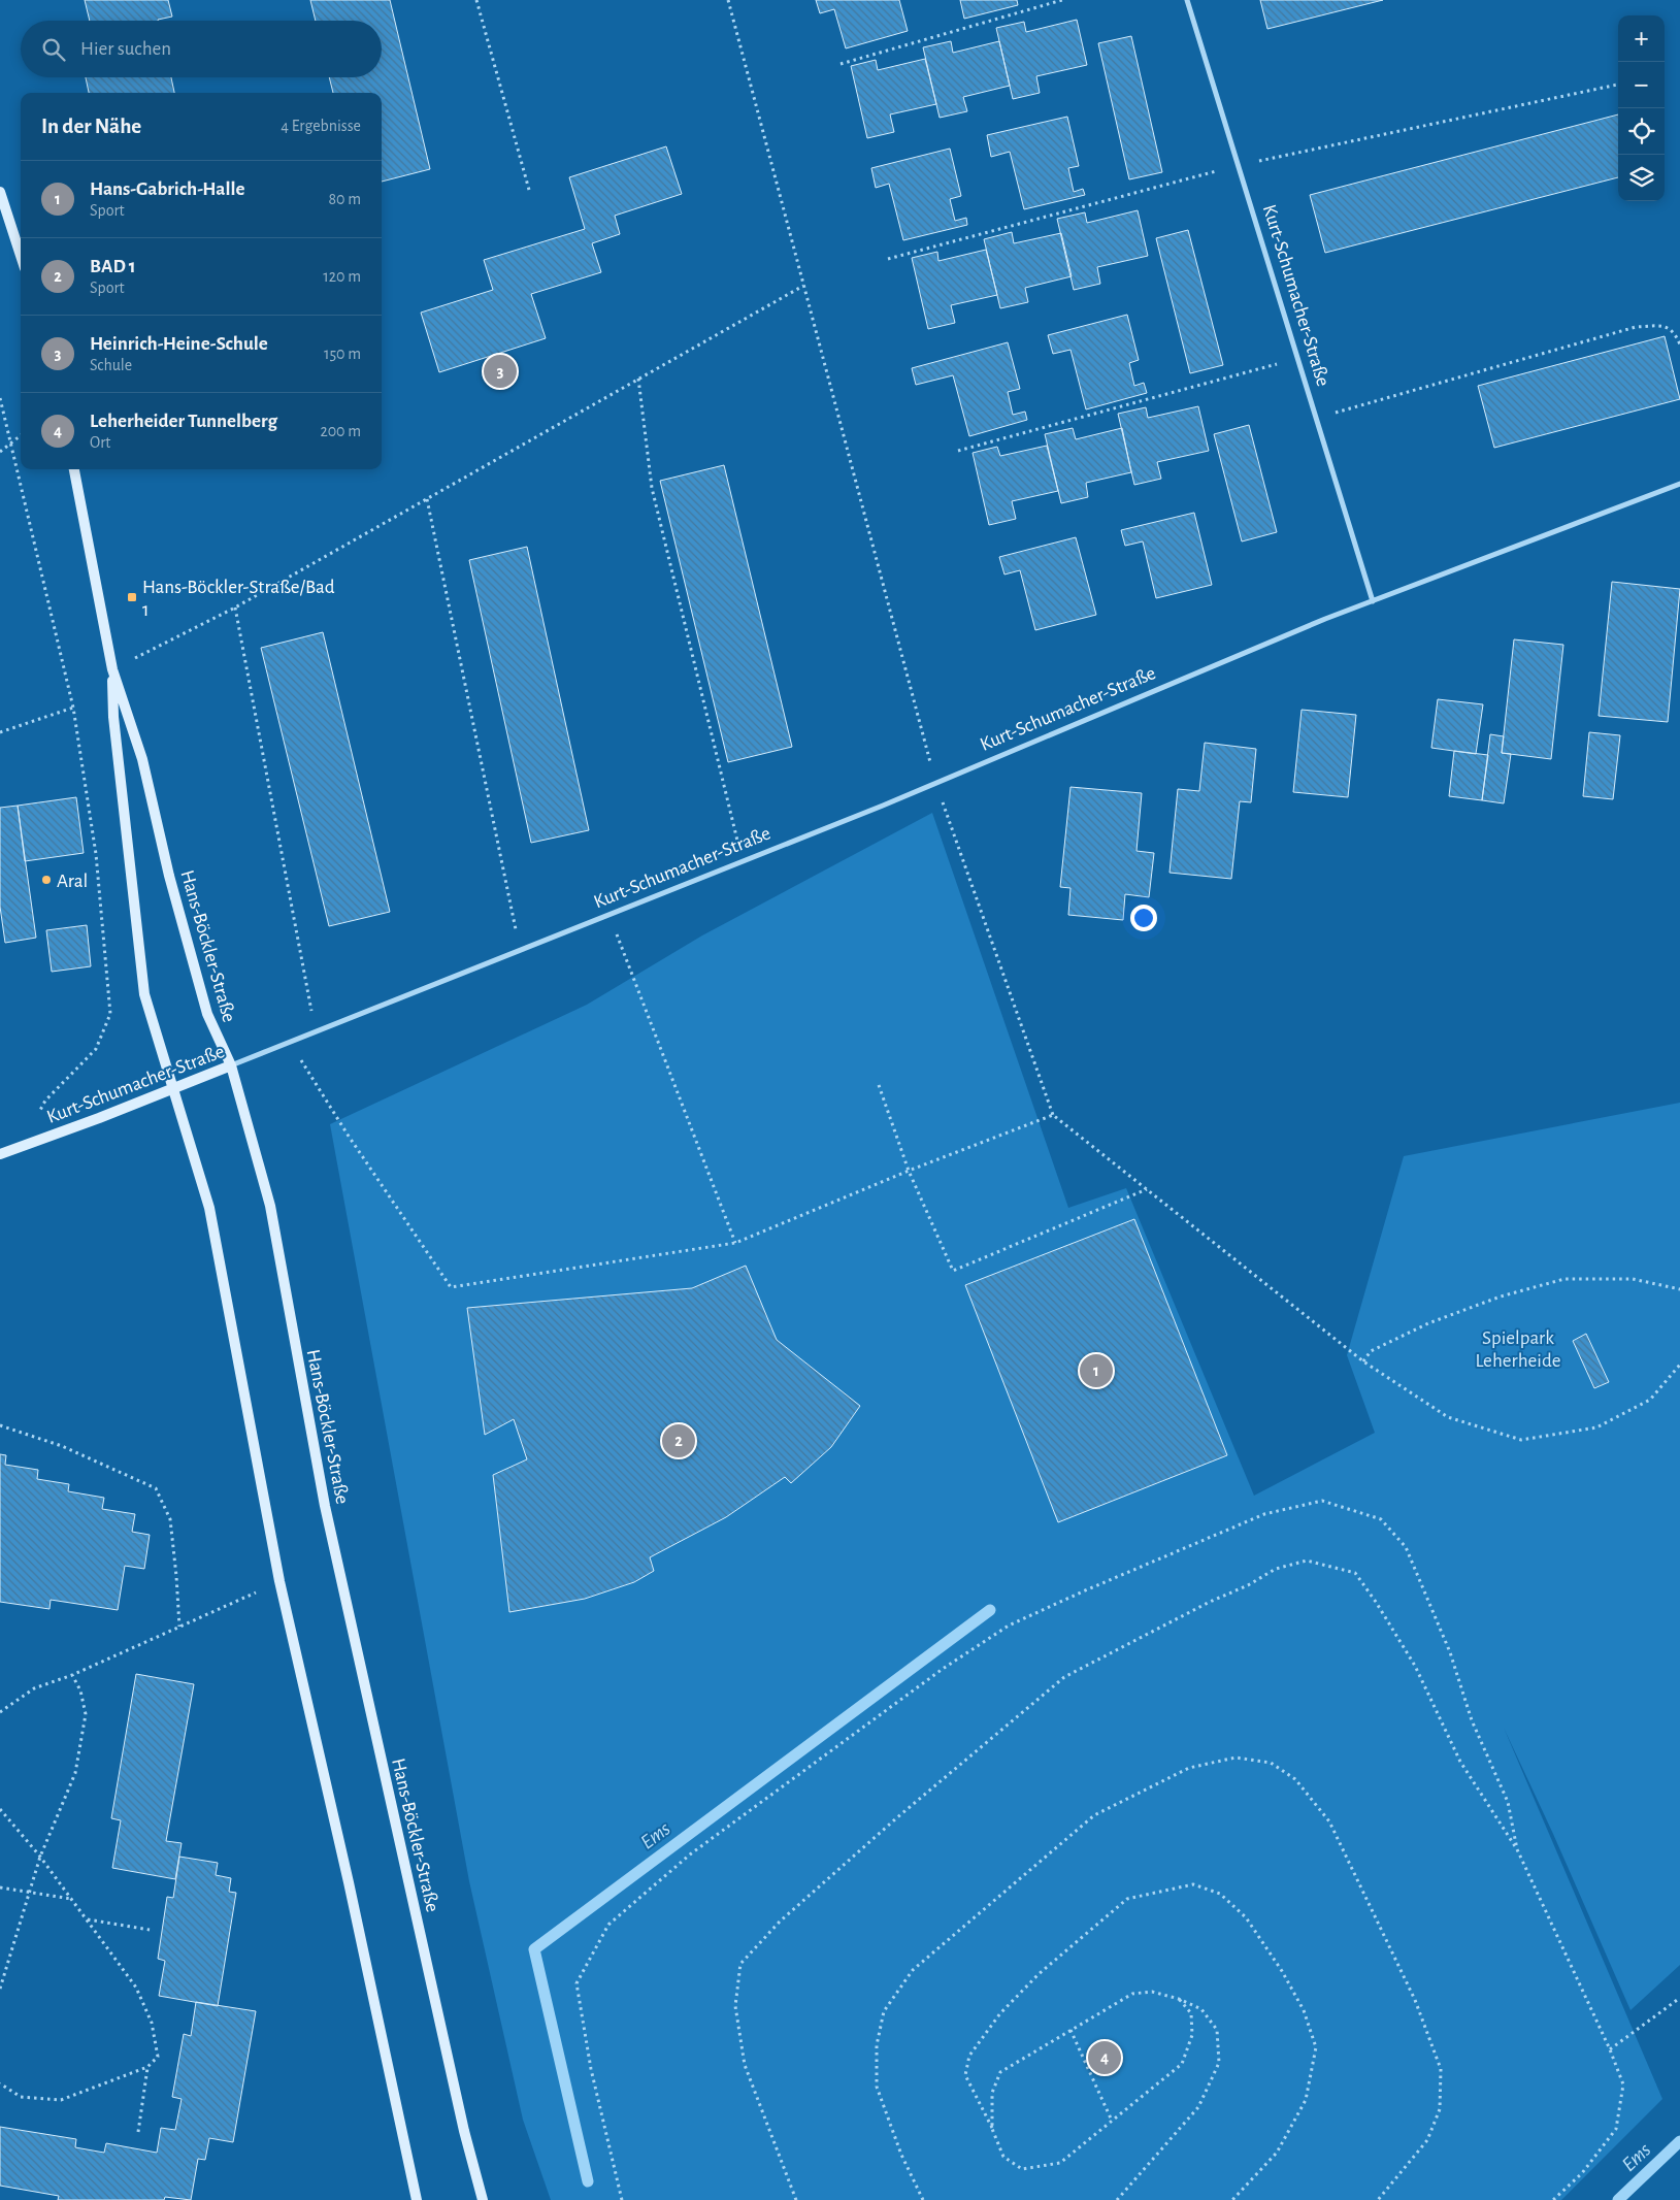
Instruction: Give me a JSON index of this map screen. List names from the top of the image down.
{
  "streets": {
    "street": ["Kurt-Schumacher-Straße", "Hans-Böckler-Straße"]
  },
  "crossings": [
    ["Kurt-Schumacher-Straße", "Hans-Böckler-Straße"]
  ],
  "water": ["Ems"],
  "parks": ["Spielpark Leherheide"],
  "places": {
    "transit": ["Hans-Böckler-Straße/Bad 1"],
    "other": ["Aral"]
  },
  "page": {
    "map_buttons": ["+", "−"],
    "search": "Hier suchen",
    "heading": ["In der Nähe", "4 Ergebnisse"],
    "list": [
      {
        "mark": "1",
        "name": "Hans-Gabrich-Halle",
        "note": "Sport",
        "value": "80 m"
      },
      {
        "mark": "2",
        "name": "BAD 1",
        "note": "Sport",
        "value": "120 m"
      },
      {
        "mark": "3",
        "name": "Heinrich-Heine-Schule",
        "note": "Schule",
        "value": "150 m"
      },
      {
        "mark": "4",
        "name": "Leherheider Tunnelberg",
        "note": "Ort",
        "value": "200 m"
      }
    ],
    "pins": [
      "3",
      "1",
      "2",
      "4"
    ]
  }
}
